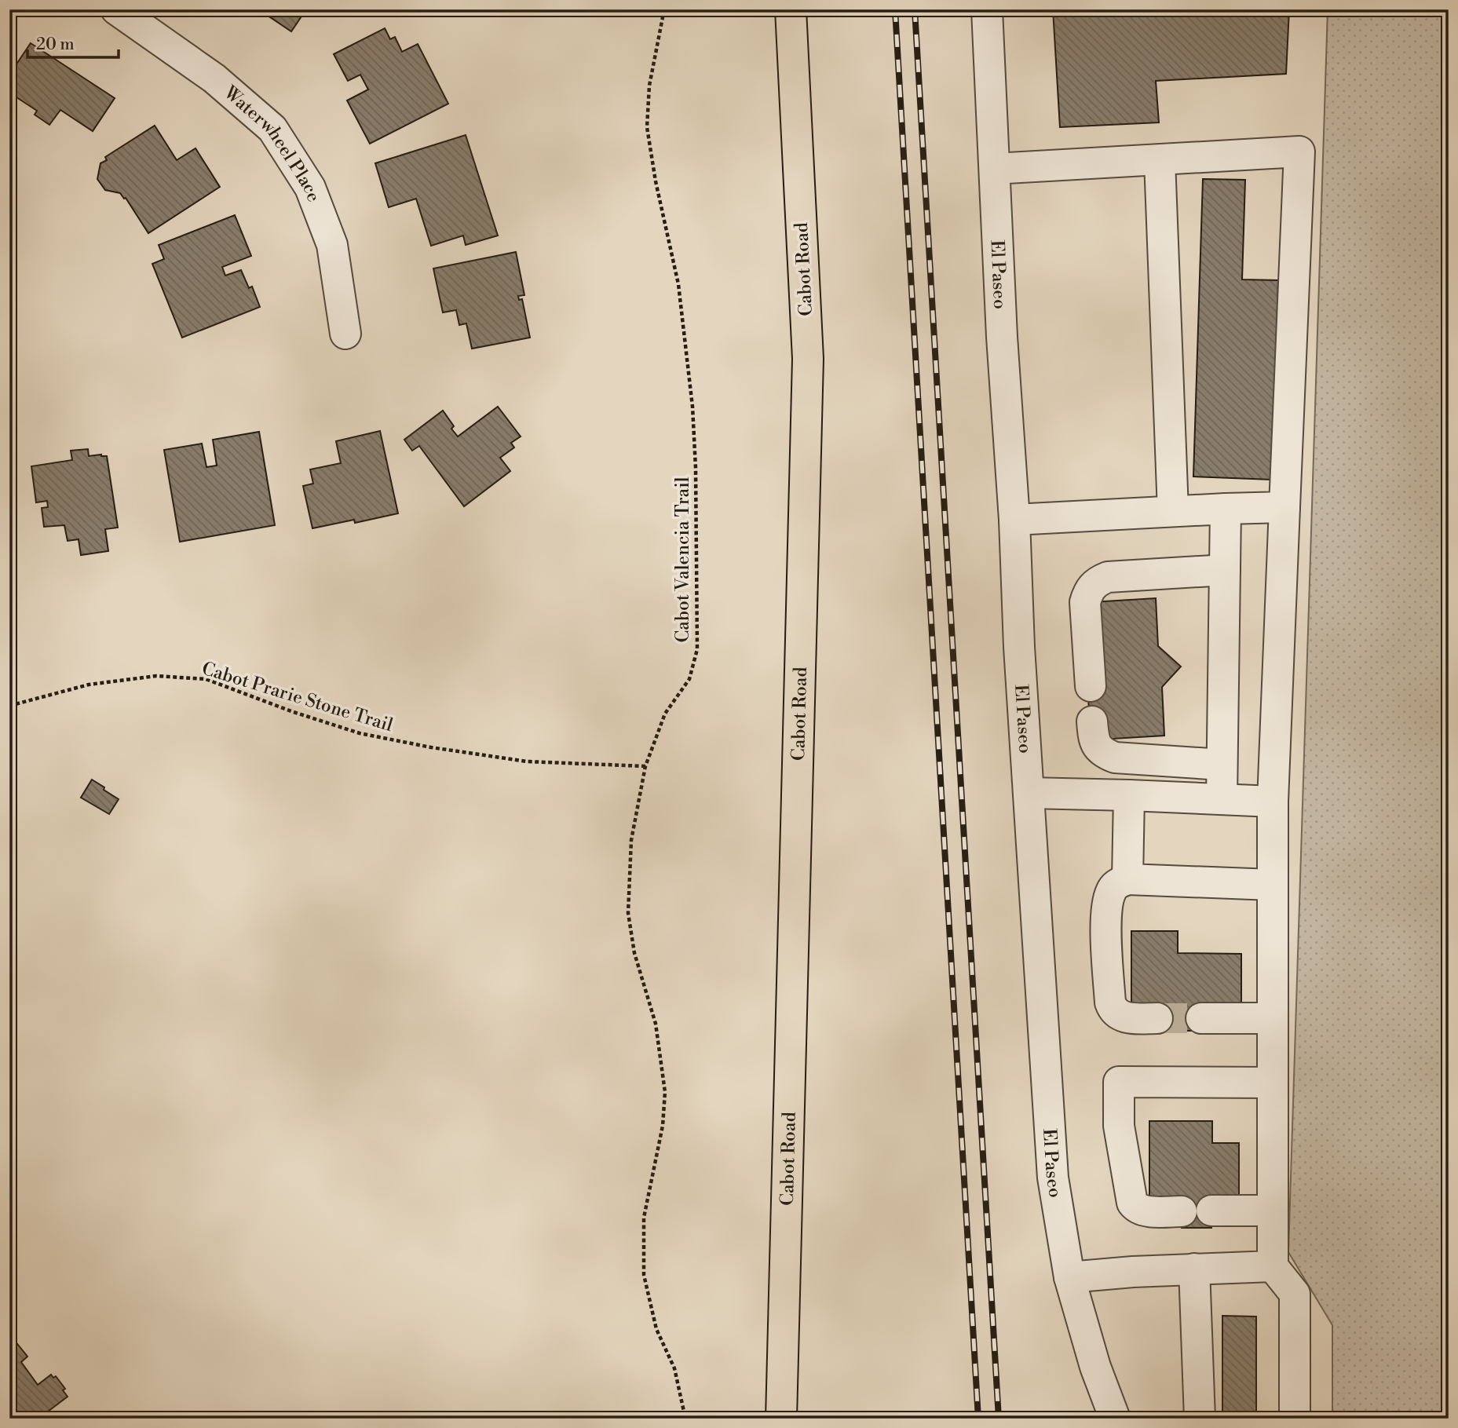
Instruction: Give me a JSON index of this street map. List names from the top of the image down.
{
  "streets": {
    "main road": ["Cabot Road"],
    "street": ["Waterwheel Place", "El Paseo"],
    "path": ["Cabot Valencia Trail", "Cabot Prarie Stone Trail"]
  },
  "crossings": [
    ["Cabot Valencia Trail", "Cabot Prarie Stone Trail"]
  ],
  "scale_bar": "20 m"
}
